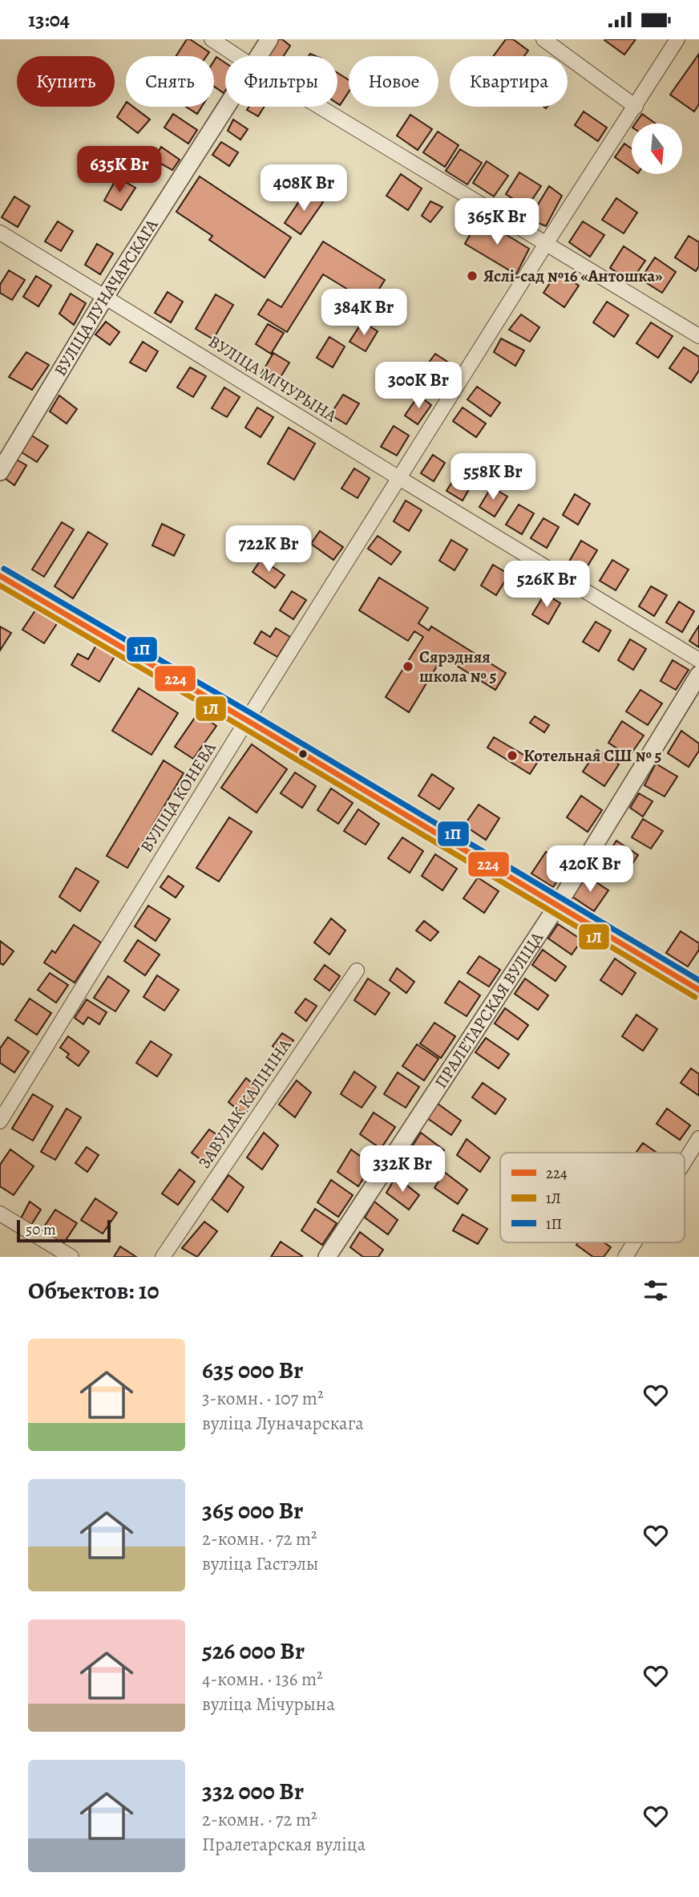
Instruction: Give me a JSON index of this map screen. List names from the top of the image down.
{
  "streets": {
    "street": [
      "ВУЛІЦА ЛУНАЧАРСКАГА",
      "ВУЛІЦА МІЧУРЫНА",
      "ВУЛІЦА КОНЕВА",
      "ПРАЛЕТАРСКАЯ ВУЛІЦА",
      "ЗАВУЛАК КАЛІНІНА"
    ]
  },
  "crossings": [
    ["ВУЛІЦА ЛУНАЧАРСКАГА", "ВУЛІЦА МІЧУРЫНА"],
    ["ВУЛІЦА МІЧУРЫНА", "ВУЛІЦА КОНЕВА"]
  ],
  "places": ["Яслі-сад №16 «Антошка»", "Сярэдняя школа № 5", "Котельная СШ № 5"],
  "lines": ["transit line 1П", "transit line 224", "transit line 1Л"],
  "legend": ["224", "1Л", "1П"],
  "scale_bar": "50 m",
  "north": "bottom",
  "page": {
    "status": "13:04",
    "chip": [
      "Купить",
      "Снять",
      "Фильтры",
      "Новое",
      "Квартира"
    ],
    "price": [
      "635K Br",
      "408K Br",
      "365K Br",
      "384K Br",
      "300K Br",
      "558K Br",
      "722K Br",
      "526K Br",
      "420K Br",
      "332K Br"
    ],
    "scale": "50 m",
    "heading": "Объектов: 10",
    "list": [
      {
        "name": "635 000 Br",
        "note": "3-комн. · 107 m² · вуліца Луначарскага"
      },
      {
        "name": "365 000 Br",
        "note": "2-комн. · 72 m² · вуліца Гастэлы"
      },
      {
        "name": "526 000 Br",
        "note": "4-комн. · 136 m² · вуліца Мічурына"
      },
      {
        "name": "332 000 Br",
        "note": "2-комн. · 72 m² · Пралетарская вуліца"
      }
    ]
  }
}
